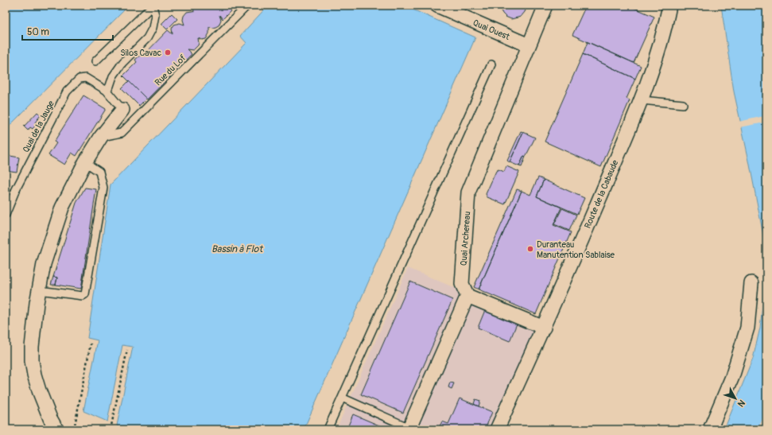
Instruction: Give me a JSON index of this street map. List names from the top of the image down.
{
  "streets": {
    "street": ["Quai Ouest", "Route de la Cabaude", "Quai Archereau"],
    "lane": ["Rue du Lof", "Quai de la Jauge"]
  },
  "crossings": [
    ["Quai Ouest", "Quai Archereau"]
  ],
  "water": ["Bassin à Flot"],
  "places": ["Silos Cavac", "Duranteau Manutention Sablaise"],
  "scale_bar": "50 m",
  "north": "bottom right"
}
